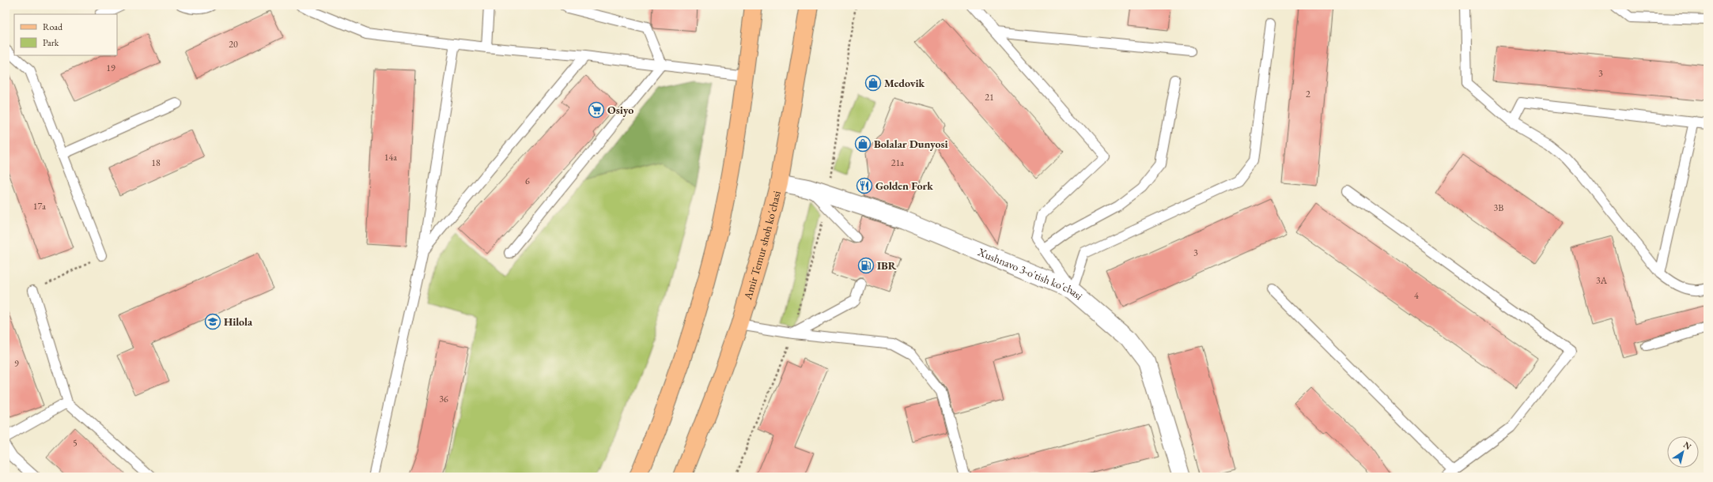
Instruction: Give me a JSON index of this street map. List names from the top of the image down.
{
  "streets": {
    "main road": ["Amir Temur shoh ko'chasi"],
    "street": ["Xushnavo 3-o'tish ko'chasi"]
  },
  "crossings": [
    ["Amir Temur shoh ko'chasi", "Xushnavo 3-o'tish ko'chasi"]
  ],
  "places": {
    "shop": ["Medovik", "Bolalar Dunyosi"],
    "supermarket": ["Osiyo"],
    "restaurant": ["Golden Fork"],
    "fuel station": ["IBR"],
    "school or university": ["Hilola"]
  },
  "house_numbers": [
    "20",
    "19",
    "3",
    "2",
    "21",
    "14а",
    "18",
    "21а",
    "6",
    "17а",
    "3B",
    "3",
    "3A",
    "4",
    "9",
    "36",
    "5"
  ],
  "legend": ["Road", "Park"],
  "north": "top right"
}
